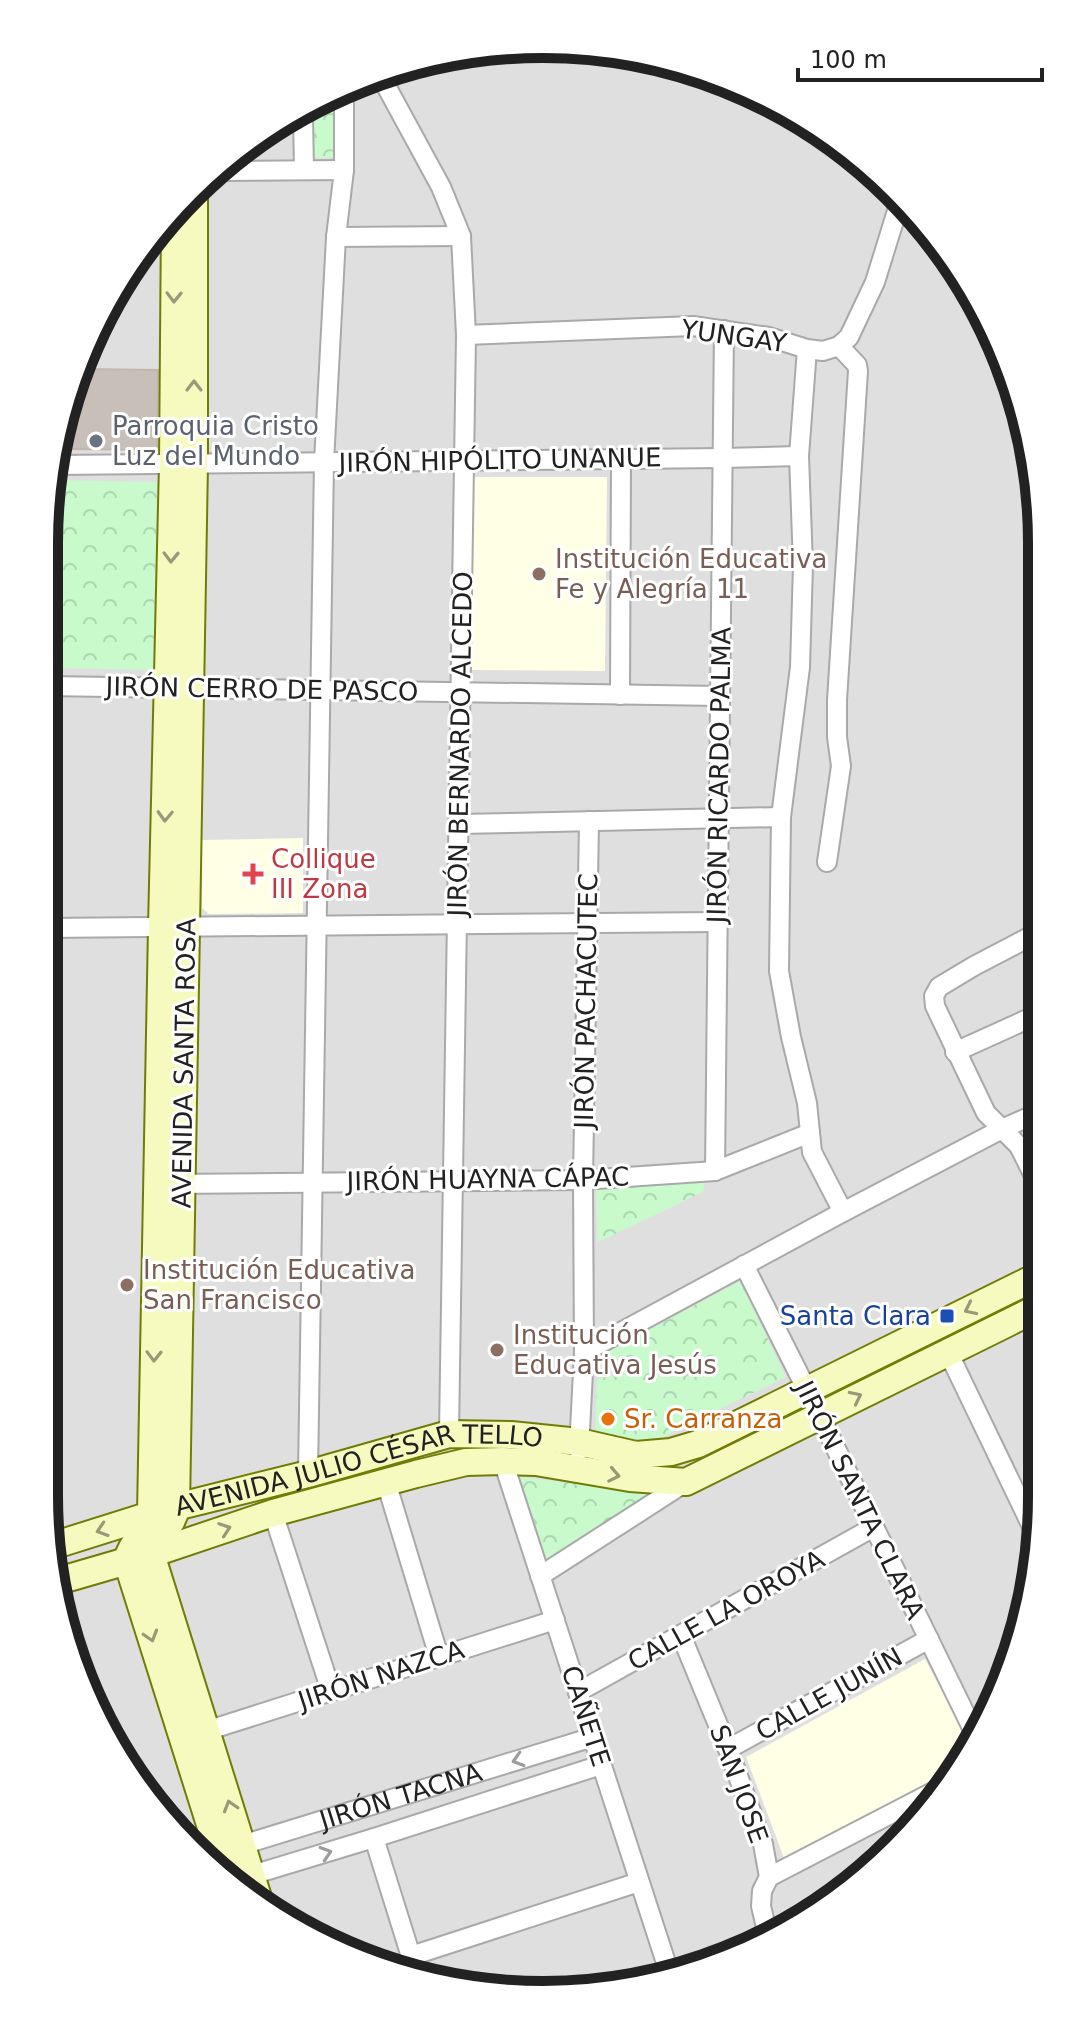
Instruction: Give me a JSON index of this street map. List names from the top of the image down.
{
  "streets": {
    "street": [
      "YUNGAY",
      "JIRÓN HIPÓLITO UNANUE",
      "JIRÓN CERRO DE PASCO",
      "JIRÓN BERNARDO ALCEDO",
      "JIRÓN RICARDO PALMA",
      "JIRÓN PACHACUTEC",
      "AVENIDA SANTA ROSA",
      "JIRÓN HUAYNA CÁPAC",
      "AVENIDA JULIO CÉSAR TELLO",
      "JIRÓN SANTA CLARA",
      "CALLE LA OROYA",
      "JIRÓN NAZCA",
      "CALLE JUNÍN",
      "CAÑETE",
      "SAN JOSE",
      "JIRÓN TACNA"
    ]
  },
  "crossings": [
    ["YUNGAY", "JIRÓN BERNARDO ALCEDO"],
    ["YUNGAY", "JIRÓN RICARDO PALMA"],
    ["JIRÓN HIPÓLITO UNANUE", "JIRÓN BERNARDO ALCEDO"],
    ["JIRÓN HIPÓLITO UNANUE", "JIRÓN RICARDO PALMA"],
    ["JIRÓN HIPÓLITO UNANUE", "AVENIDA SANTA ROSA"],
    ["JIRÓN CERRO DE PASCO", "JIRÓN BERNARDO ALCEDO"],
    ["JIRÓN CERRO DE PASCO", "JIRÓN RICARDO PALMA"],
    ["JIRÓN CERRO DE PASCO", "AVENIDA SANTA ROSA"],
    ["JIRÓN BERNARDO ALCEDO", "JIRÓN HUAYNA CÁPAC"],
    ["JIRÓN BERNARDO ALCEDO", "AVENIDA JULIO CÉSAR TELLO"],
    ["JIRÓN RICARDO PALMA", "JIRÓN HUAYNA CÁPAC"],
    ["JIRÓN PACHACUTEC", "JIRÓN HUAYNA CÁPAC"],
    ["JIRÓN PACHACUTEC", "AVENIDA JULIO CÉSAR TELLO"],
    ["AVENIDA SANTA ROSA", "JIRÓN HUAYNA CÁPAC"],
    ["AVENIDA SANTA ROSA", "AVENIDA JULIO CÉSAR TELLO"],
    ["AVENIDA JULIO CÉSAR TELLO", "JIRÓN SANTA CLARA"],
    ["AVENIDA JULIO CÉSAR TELLO", "CAÑETE"],
    ["JIRÓN SANTA CLARA", "CALLE LA OROYA"],
    ["JIRÓN SANTA CLARA", "CALLE JUNÍN"],
    ["CALLE LA OROYA", "CAÑETE"],
    ["CALLE LA OROYA", "SAN JOSE"],
    ["JIRÓN NAZCA", "CAÑETE"],
    ["CALLE JUNÍN", "SAN JOSE"],
    ["CAÑETE", "JIRÓN TACNA"]
  ],
  "places": {
    "other": [
      "Parroquia Cristo Luz del Mundo",
      "Institución Educativa Fe y Alegría 11",
      "Institución Educativa San Francisco",
      "Institución Educativa Jesús",
      "Sr. Carranza"
    ],
    "health": ["Collique III Zona"],
    "transit": ["Santa Clara"]
  },
  "scale_bar": "100 m"
}
